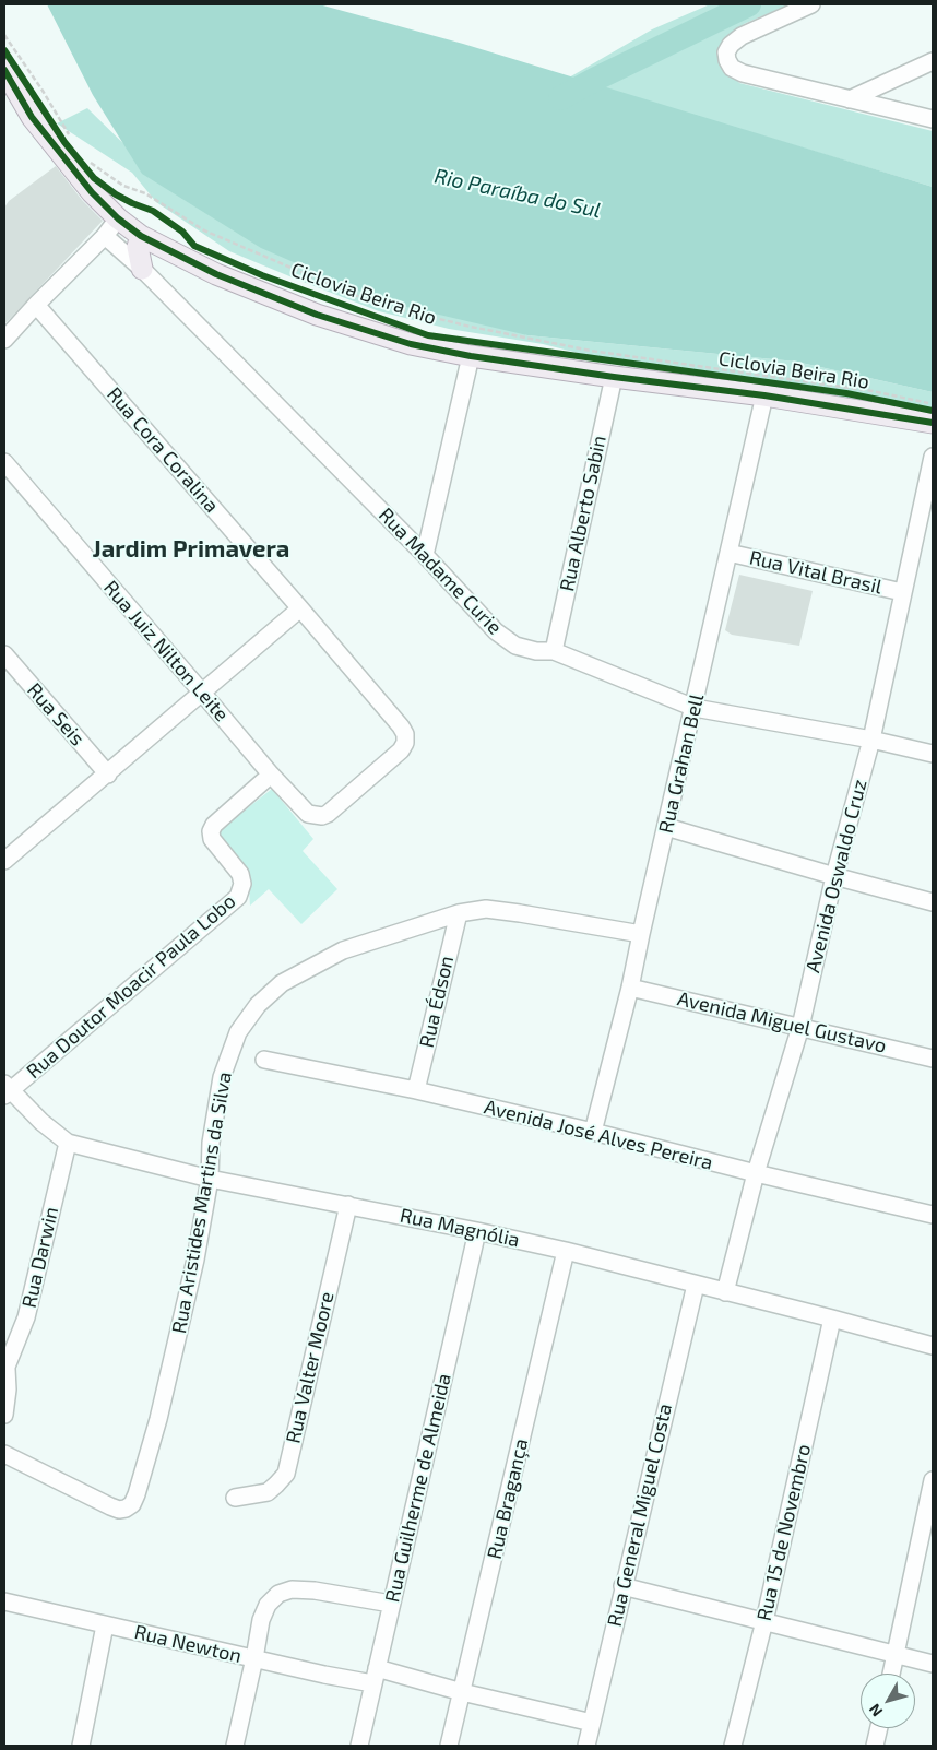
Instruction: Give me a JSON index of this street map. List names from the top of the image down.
{
  "streets": {
    "street": [
      "Rua Cora Coralina",
      "Rua Alberto Sabin",
      "Rua Madame Curie",
      "Rua Vital Brasil",
      "Rua Juiz Nilton Leite",
      "Rua Seis",
      "Rua Grahan Bell",
      "Avenida Oswaldo Cruz",
      "Rua Doutor Moacir Paula Lobo",
      "Rua Édson",
      "Avenida Miguel Gustavo",
      "Avenida José Alves Pereira",
      "Rua Aristides Martins da Silva",
      "Rua Magnólia",
      "Rua Darwin",
      "Rua Valter Moore",
      "Rua Guilherme de Almeida",
      "Rua Bragança",
      "Rua General Miguel Costa",
      "Rua 15 de Novembro",
      "Rua Newton"
    ],
    "cycle path": ["Ciclovia Beira Rio"]
  },
  "crossings": [
    ["Rua Cora Coralina", "Rua Juiz Nilton Leite"],
    ["Rua Alberto Sabin", "Rua Madame Curie"],
    ["Rua Madame Curie", "Rua Grahan Bell"],
    ["Rua Madame Curie", "Avenida Oswaldo Cruz"],
    ["Rua Vital Brasil", "Rua Grahan Bell"],
    ["Rua Vital Brasil", "Avenida Oswaldo Cruz"],
    ["Rua Juiz Nilton Leite", "Rua Doutor Moacir Paula Lobo"],
    ["Rua Grahan Bell", "Avenida Miguel Gustavo"],
    ["Rua Grahan Bell", "Avenida José Alves Pereira"],
    ["Rua Grahan Bell", "Rua Aristides Martins da Silva"],
    ["Avenida Oswaldo Cruz", "Avenida Miguel Gustavo"],
    ["Avenida Oswaldo Cruz", "Avenida José Alves Pereira"],
    ["Avenida Oswaldo Cruz", "Rua Magnólia"],
    ["Rua Doutor Moacir Paula Lobo", "Rua Magnólia"],
    ["Rua Édson", "Avenida José Alves Pereira"],
    ["Rua Édson", "Rua Aristides Martins da Silva"],
    ["Rua Aristides Martins da Silva", "Rua Magnólia"],
    ["Rua Magnólia", "Rua Darwin"],
    ["Rua Magnólia", "Rua Valter Moore"],
    ["Rua Magnólia", "Rua Guilherme de Almeida"],
    ["Rua Magnólia", "Rua Bragança"],
    ["Rua Magnólia", "Rua General Miguel Costa"],
    ["Rua Magnólia", "Rua 15 de Novembro"],
    ["Rua Guilherme de Almeida", "Rua Newton"],
    ["Rua Bragança", "Rua Newton"],
    ["Rua General Miguel Costa", "Rua Newton"]
  ],
  "districts": ["Jardim Primavera"],
  "water": ["Rio Paraíba do Sul"],
  "north": "bottom left"
}
